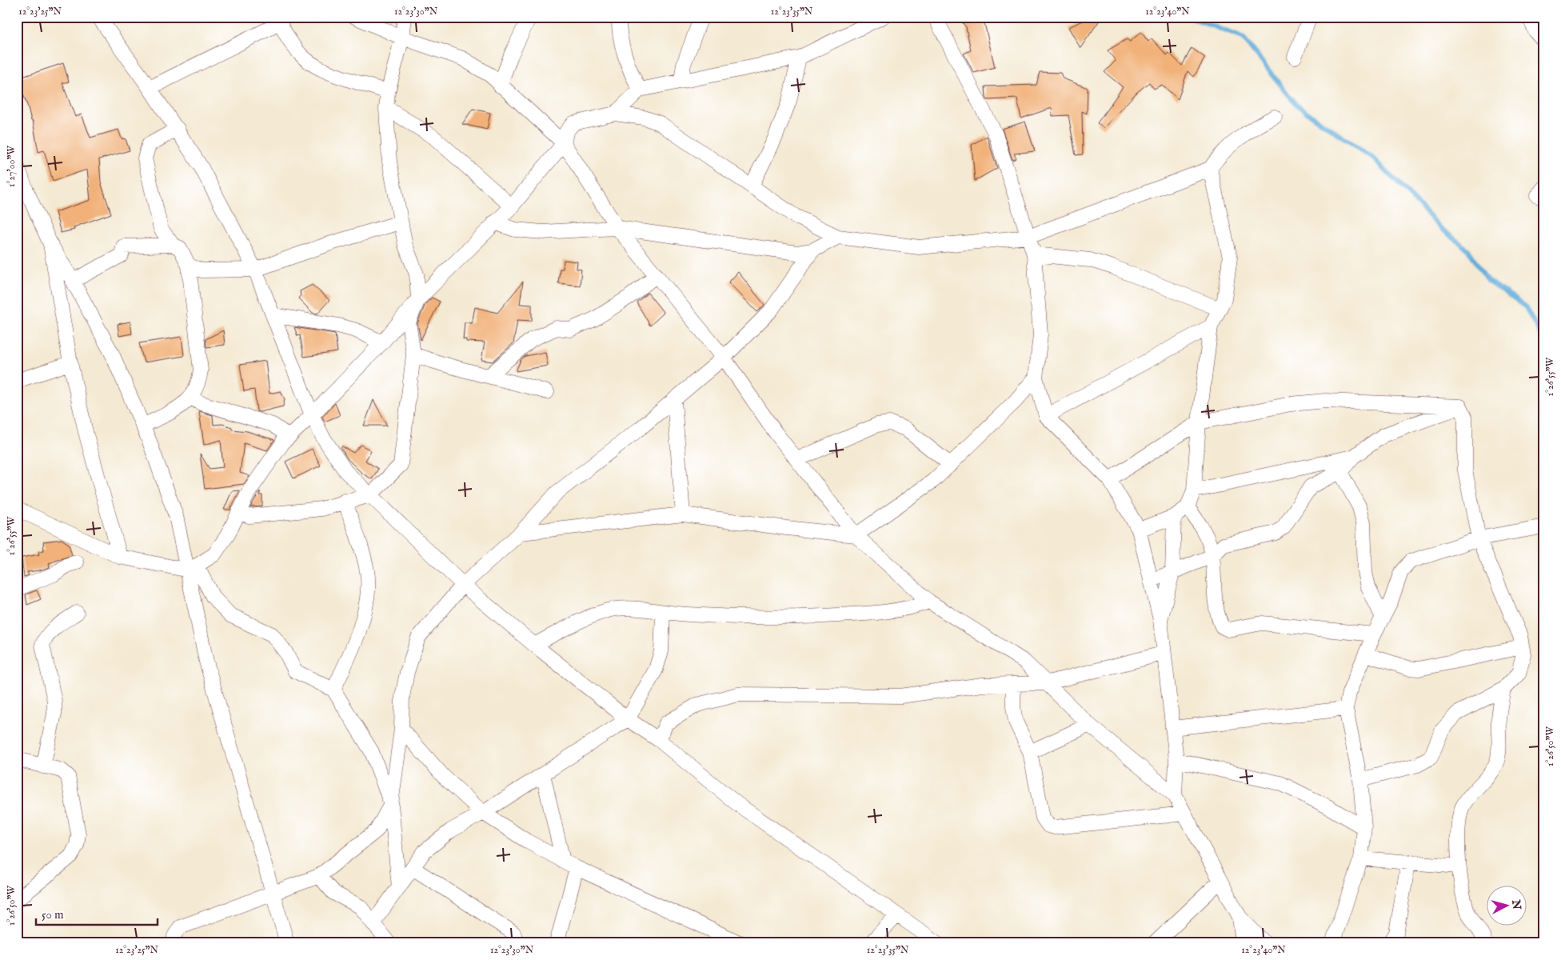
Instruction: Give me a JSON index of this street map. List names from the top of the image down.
{
  "scale_bar": "50 m",
  "north": "right",
  "coordinates": [
    "12°23'25\"N",
    "12°23'30\"N",
    "12°23'35\"N",
    "12°23'40\"N",
    "1°27'00\"W",
    "1°26'55\"W",
    "1°26'50\"W"
  ]
}
